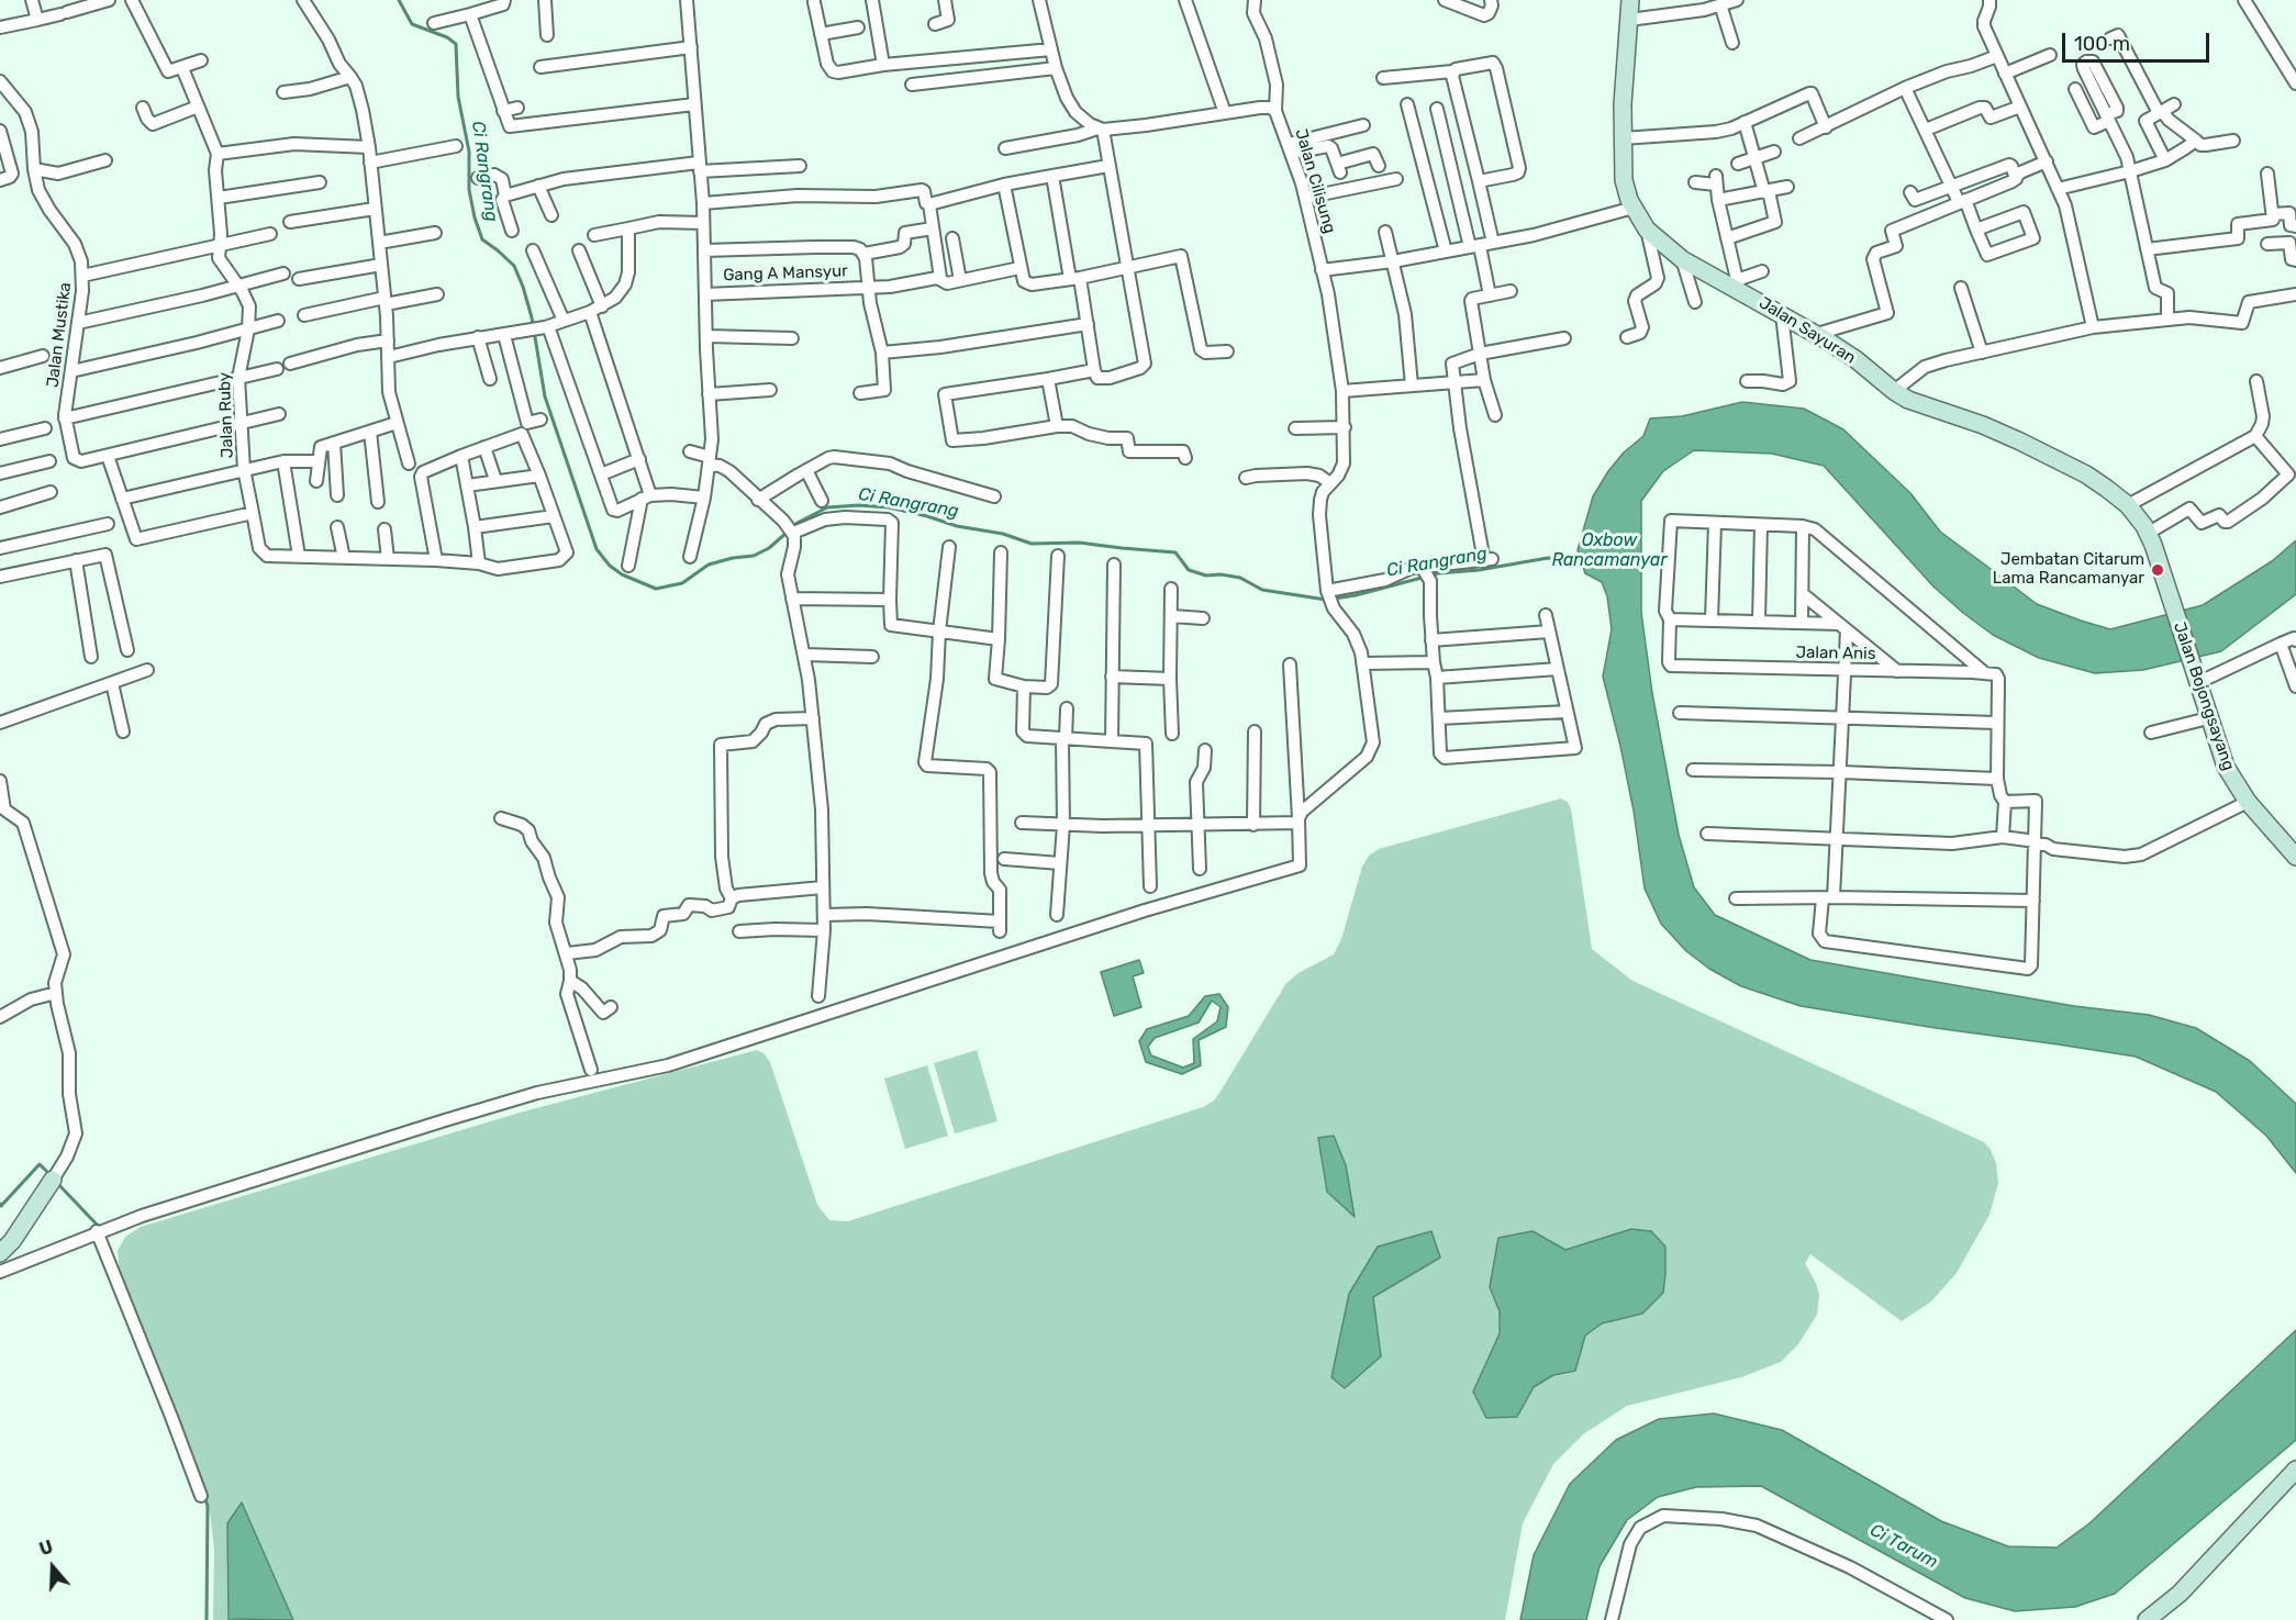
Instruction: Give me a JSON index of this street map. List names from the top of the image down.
{
  "streets": {
    "street": [
      "Jalan Cilisung",
      "Gang A Mansyur",
      "Jalan Sayuran",
      "Jalan Mustika",
      "Jalan Ruby",
      "Jalan Anis",
      "Jalan Bojongsayang"
    ]
  },
  "crossings": [
    ["Jalan Sayuran", "Jalan Bojongsayang"]
  ],
  "water": ["Ci Rangrang", "Oxbow Rancamanyar", "Ci Tarum"],
  "places": ["Jembatan Citarum Lama Rancamanyar"],
  "scale_bar": "100 m",
  "north": "top"
}
